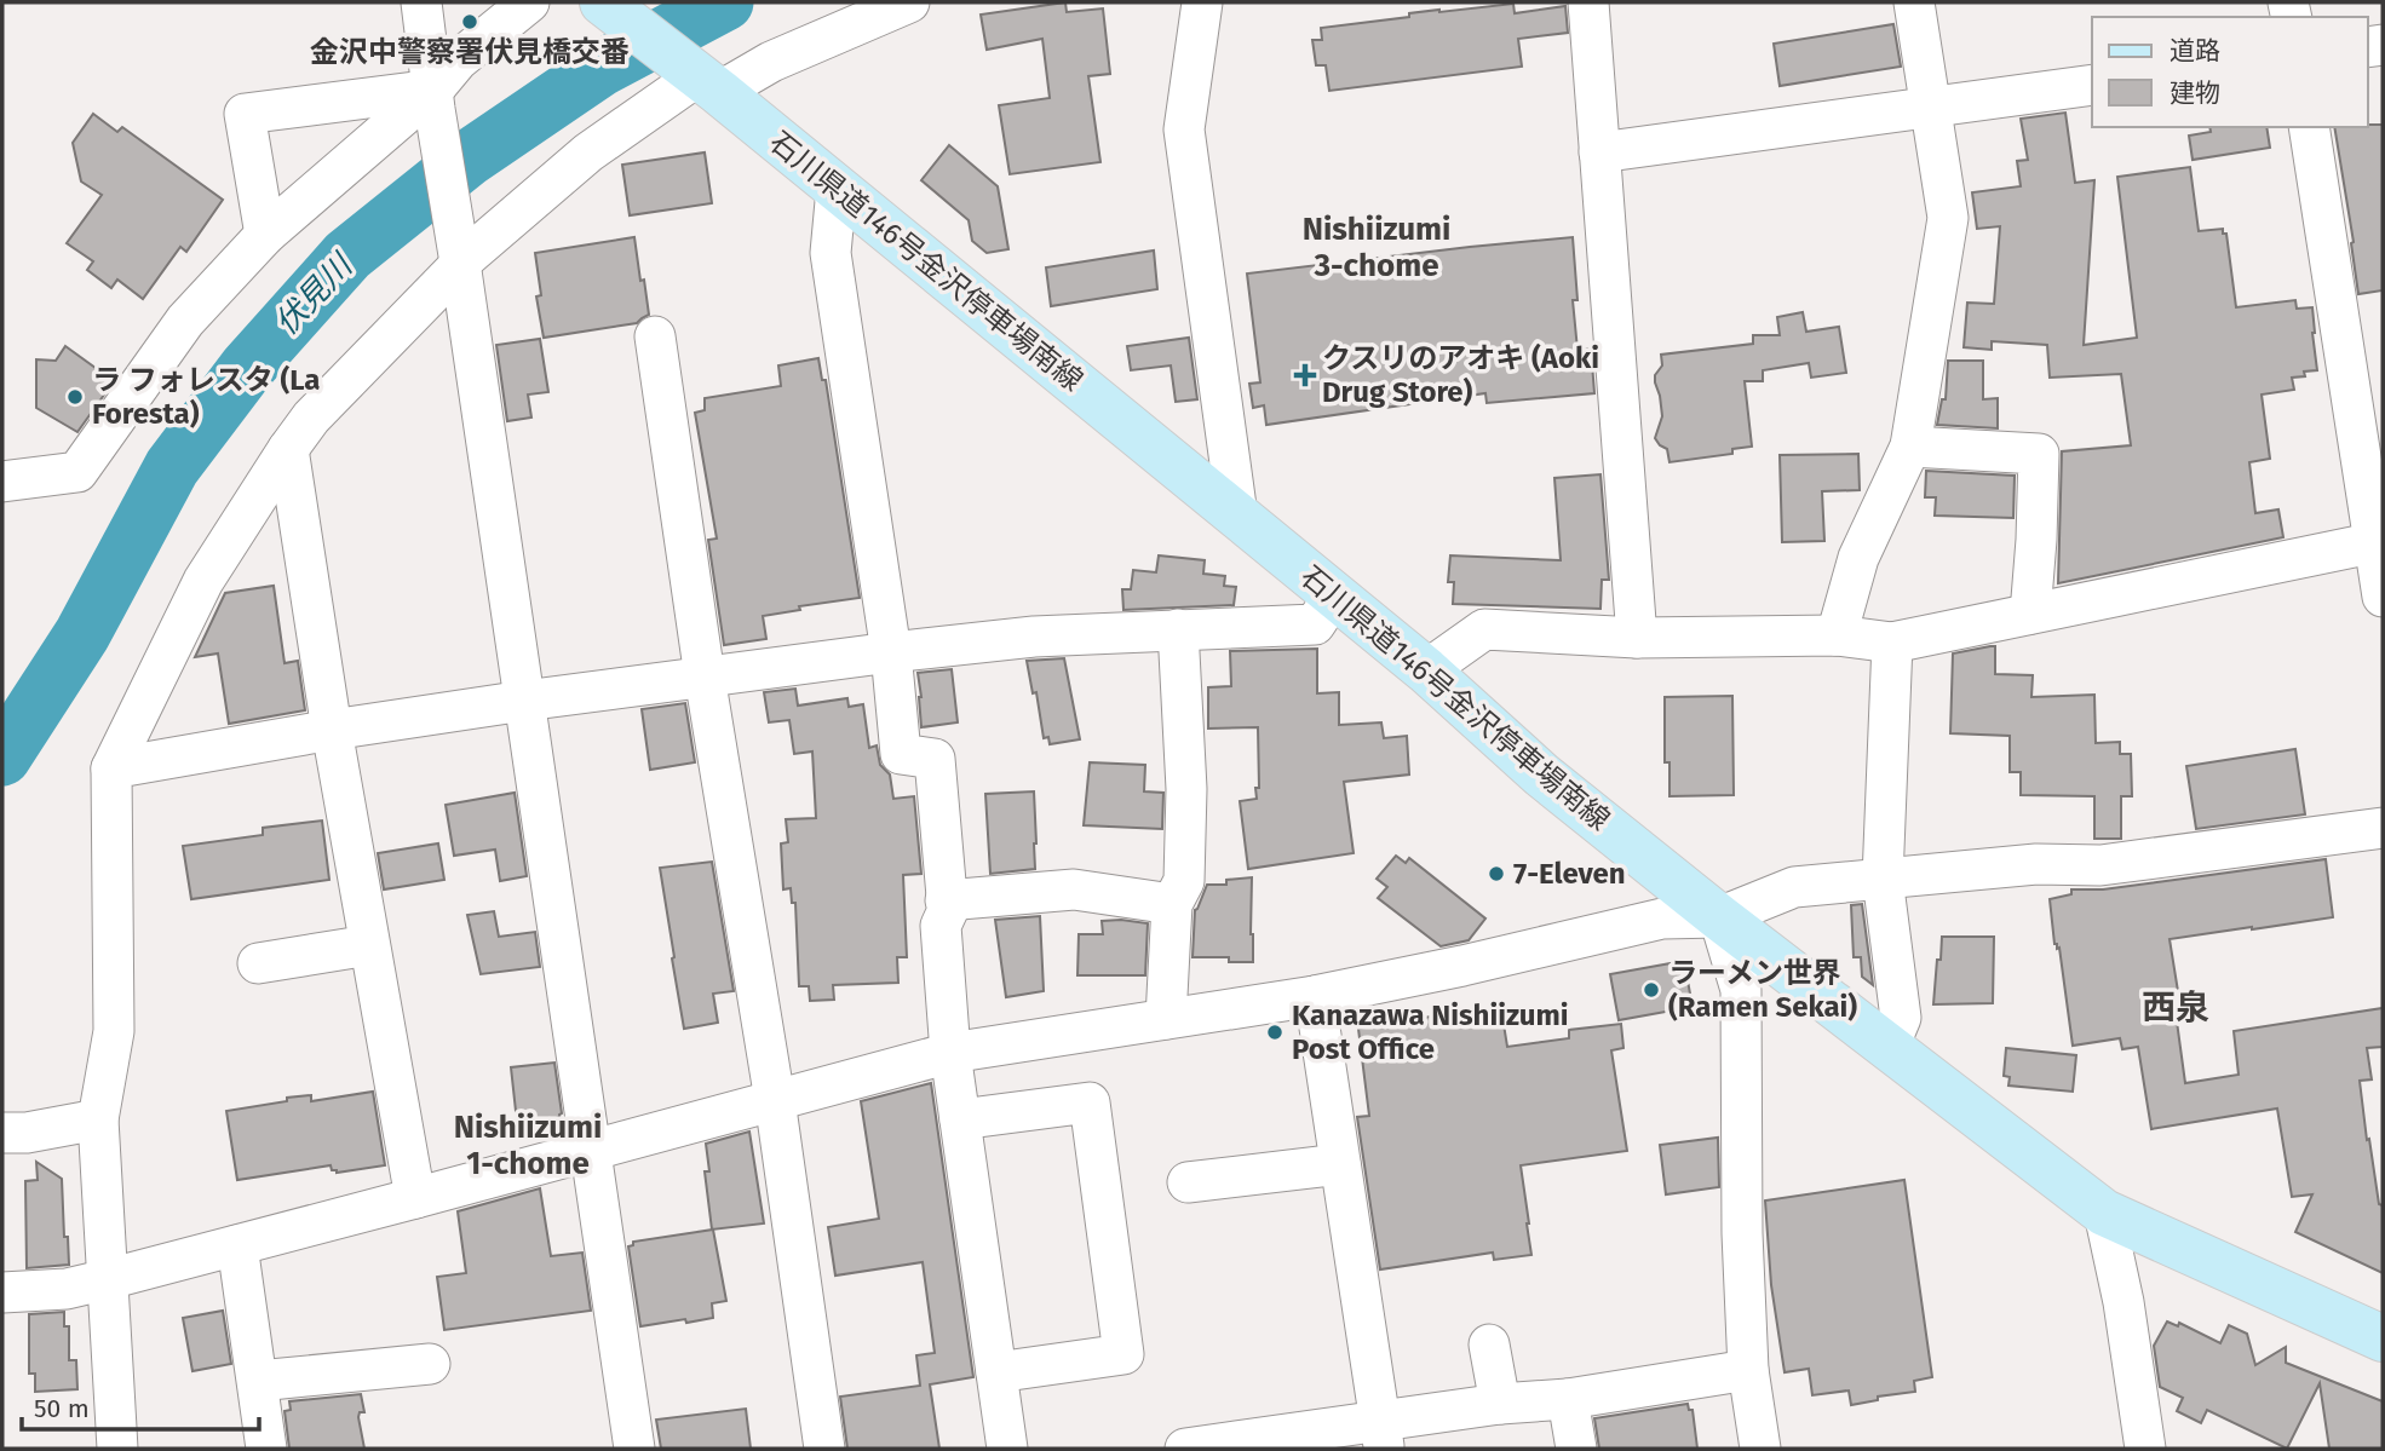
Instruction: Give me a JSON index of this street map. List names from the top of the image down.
{
  "streets": {
    "main road": ["石川県道146号金沢停車場南線"]
  },
  "districts": ["Nishiizumi 3-chome", "西泉", "Nishiizumi 1-chome"],
  "water": ["伏見川"],
  "places": {
    "other": [
      "金沢中警察署伏見橋交番",
      "ラ フォレスタ (La Foresta)",
      "7-Eleven",
      "ラーメン世界 (Ramen Sekai)",
      "Kanazawa Nishiizumi Post Office"
    ],
    "health": ["クスリのアオキ (Aoki Drug Store)"]
  },
  "legend": ["道路", "建物"],
  "scale_bar": "50 m"
}
